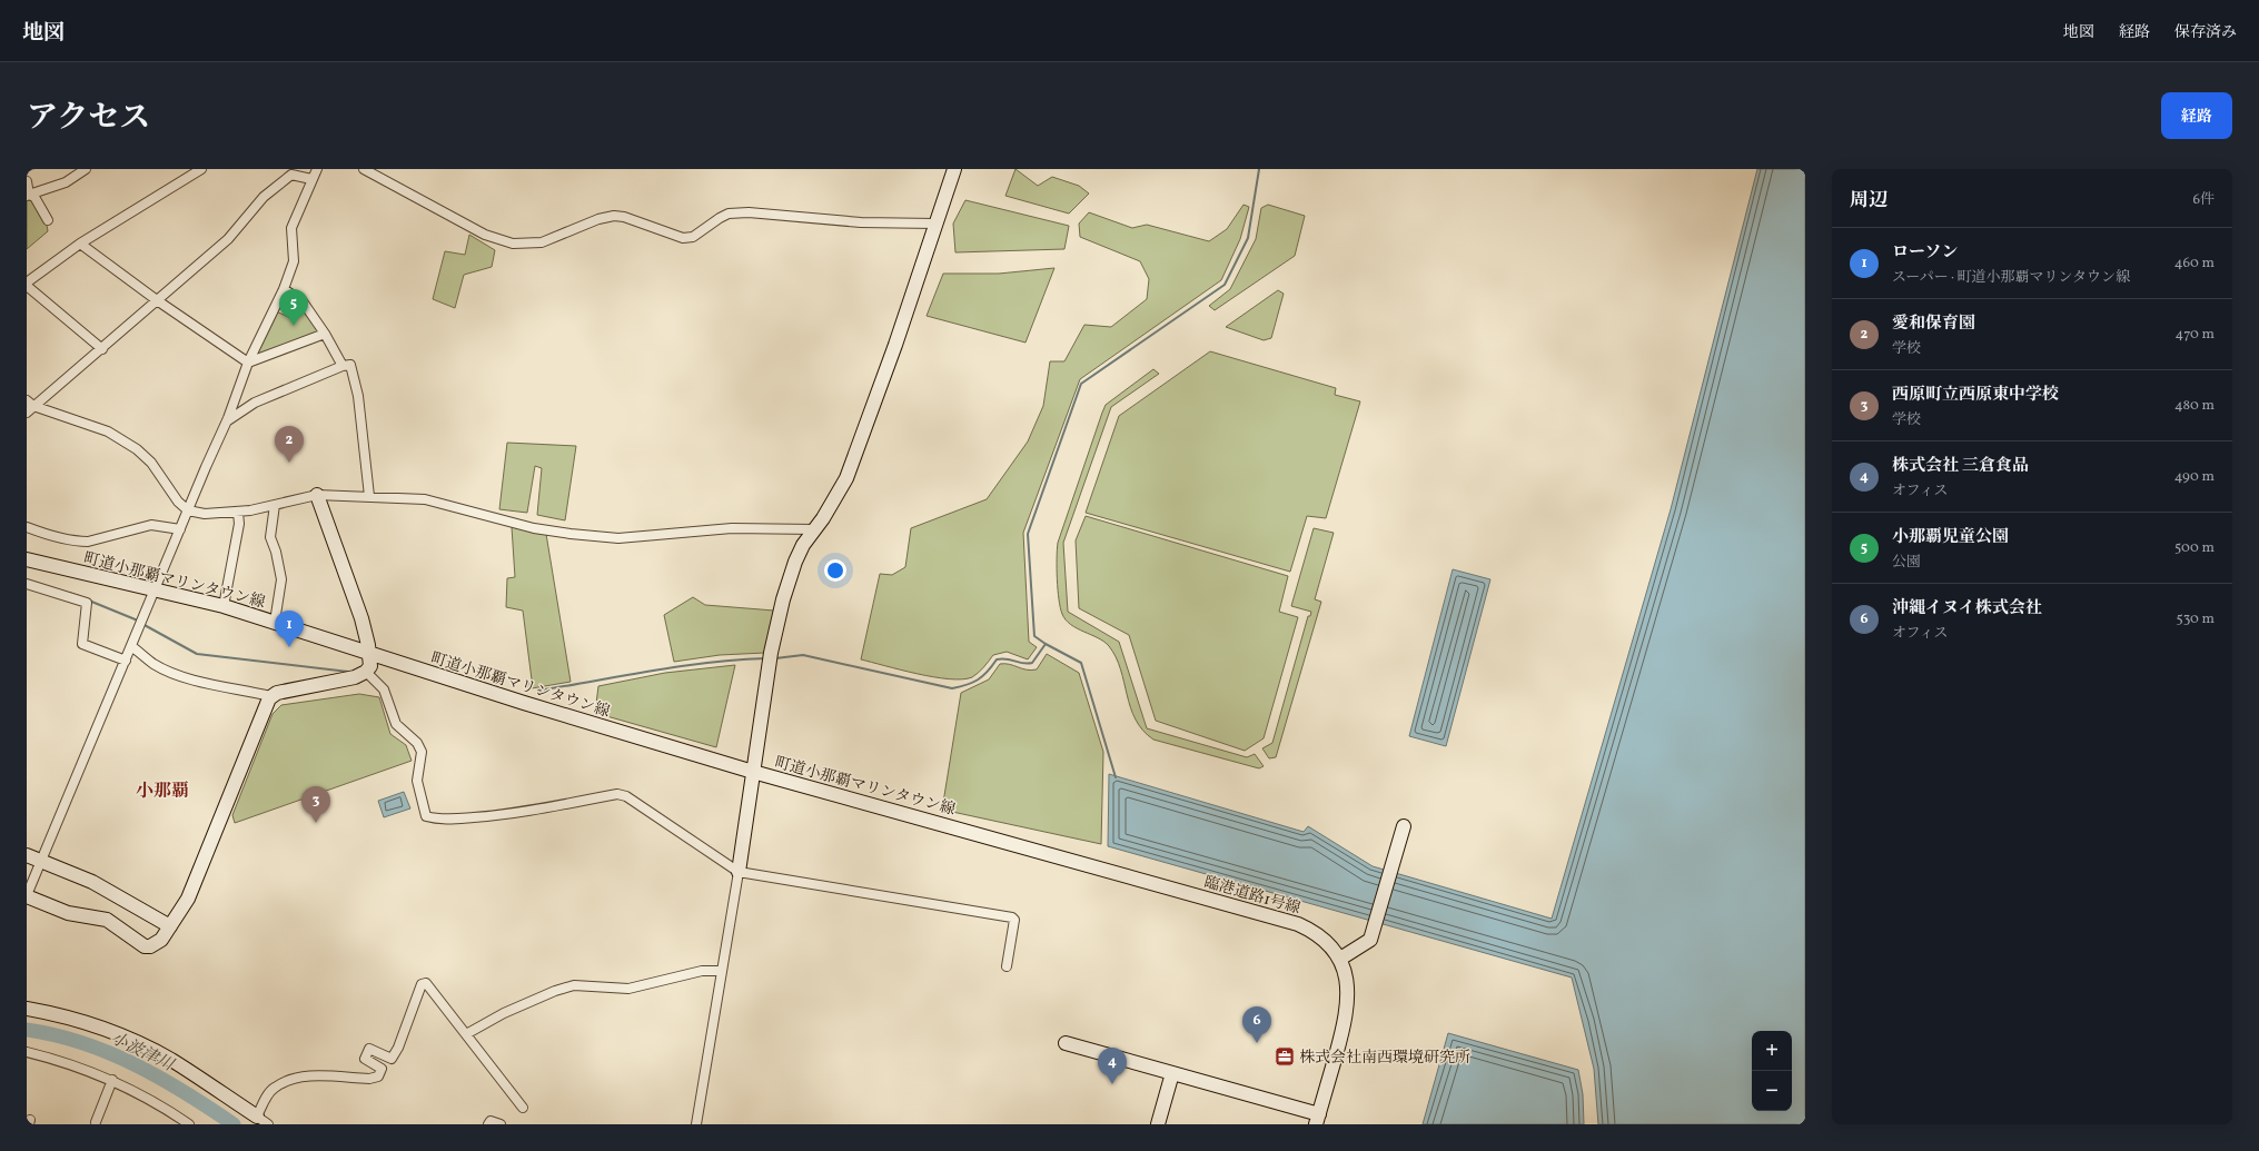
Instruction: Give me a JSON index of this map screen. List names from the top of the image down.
{
  "streets": {
    "street": ["町道小那覇マリンタウン線", "臨港道路1号線"]
  },
  "crossings": [
    ["町道小那覇マリンタウン線", "臨港道路1号線"]
  ],
  "districts": ["小那覇"],
  "water": ["小波津川"],
  "places": {
    "office": ["株式会社南西環境研究所"]
  },
  "page": {
    "header": "地図",
    "nav": ["地図", "経路", "保存済み"],
    "title": "アクセス",
    "buttons": "経路",
    "heading": ["周辺", "6件"],
    "list": [
      {
        "mark": "1",
        "name": "ローソン",
        "note": "スーパー · 町道小那覇マリンタウン線",
        "value": "460 m"
      },
      {
        "mark": "2",
        "name": "愛和保育園",
        "note": "学校",
        "value": "470 m"
      },
      {
        "mark": "3",
        "name": "西原町立西原東中学校",
        "note": "学校",
        "value": "480 m"
      },
      {
        "mark": "4",
        "name": "株式会社 三倉食品",
        "note": "オフィス",
        "value": "490 m"
      },
      {
        "mark": "5",
        "name": "小那覇児童公園",
        "note": "公園",
        "value": "500 m"
      },
      {
        "mark": "6",
        "name": "沖縄イヌイ株式会社",
        "note": "オフィス",
        "value": "530 m"
      }
    ],
    "pins": [
      "5",
      "2",
      "1",
      "3",
      "6",
      "4"
    ],
    "map_buttons": ["+", "−"]
  }
}
